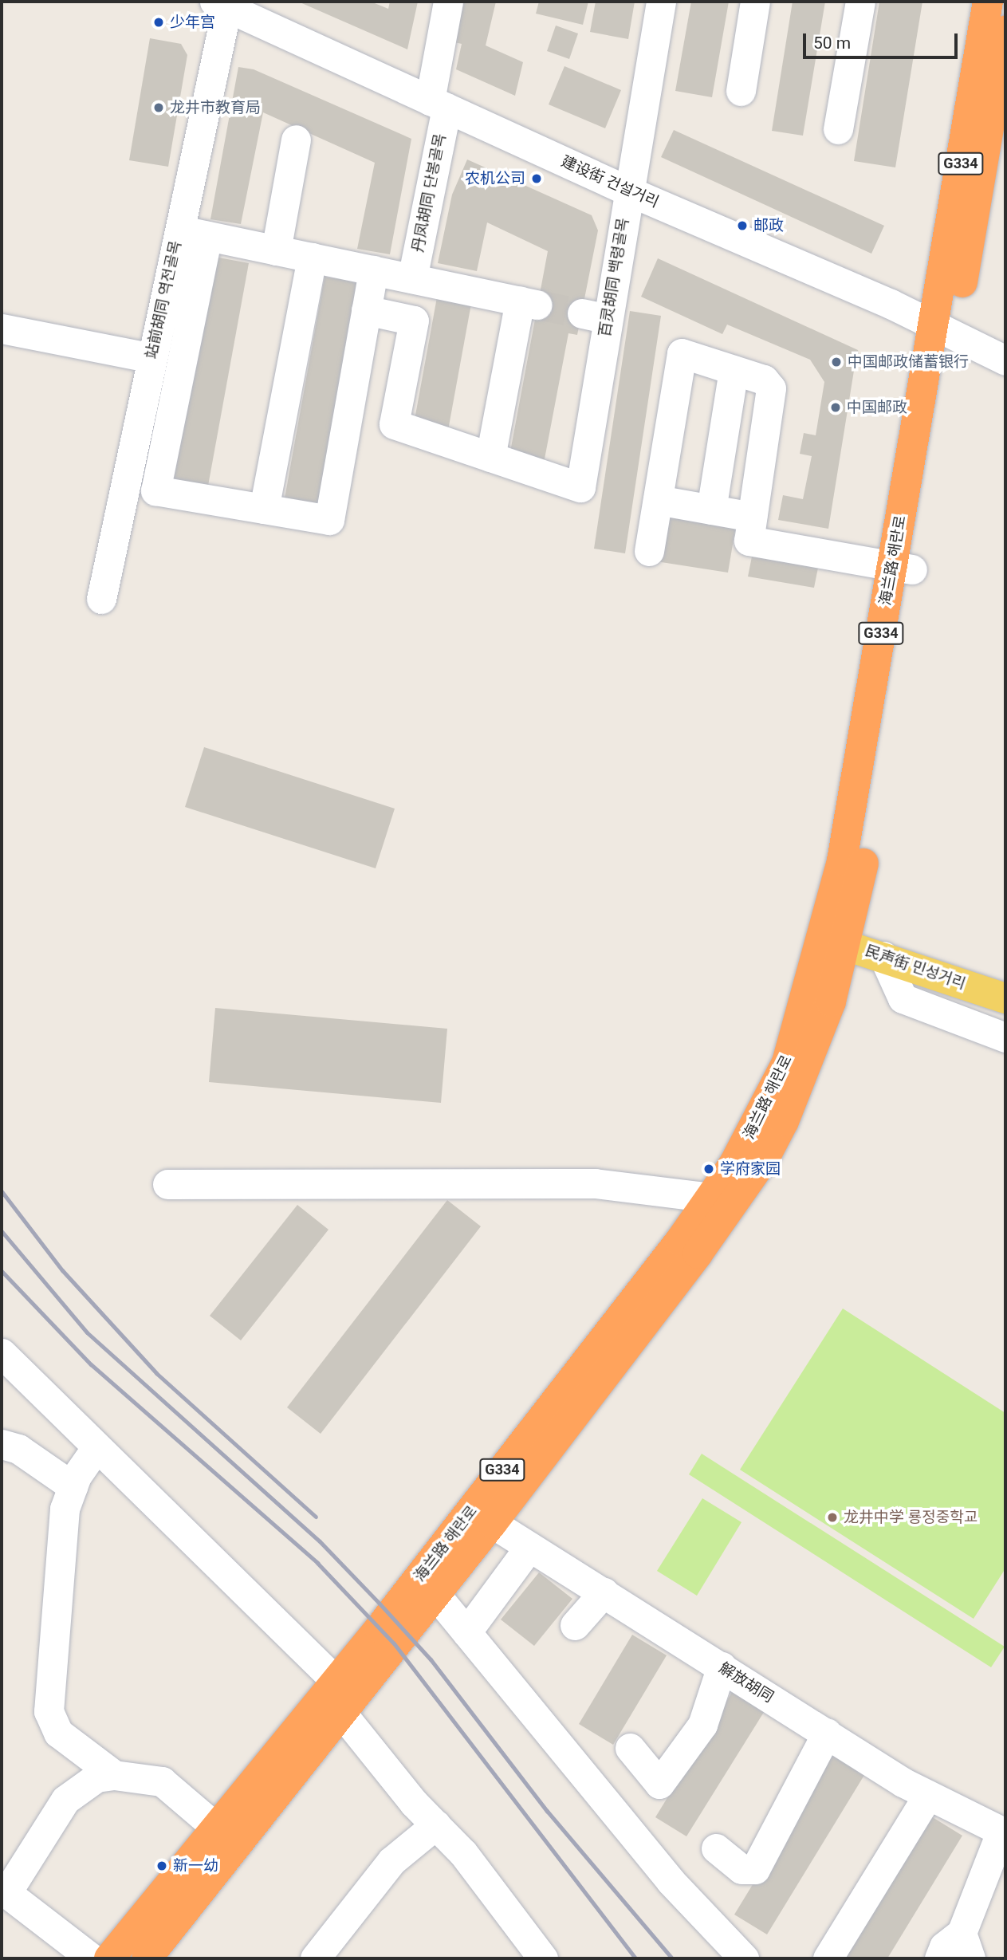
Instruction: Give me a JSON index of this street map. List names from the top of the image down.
{
  "streets": {
    "highway": ["G334", "海兰路 해란로"],
    "main road": ["民声街 민성거리"],
    "street": [
      "建设街 건설거리",
      "丹凤胡同 단봉골목",
      "百灵胡同 백령골목",
      "站前胡同 역전골목",
      "解放胡同"
    ]
  },
  "crossings": [
    ["建设街 건설거리", "丹凤胡同 단봉골목"],
    ["建设街 건설거리", "百灵胡同 백령골목"],
    ["建设街 건설거리", "站前胡同 역전골목"],
    ["建设街 건설거리", "海兰路 해란로"],
    ["海兰路 해란로", "民声街 민성거리"],
    ["海兰路 해란로", "解放胡同"]
  ],
  "places": [
    "少年宫",
    "龙井市教育局",
    "农机公司",
    "邮政",
    "中国邮政储蓄银行",
    "中国邮政",
    "学府家园",
    "龙井中学 룡정중학교",
    "新一幼"
  ],
  "scale_bar": "50 m"
}
